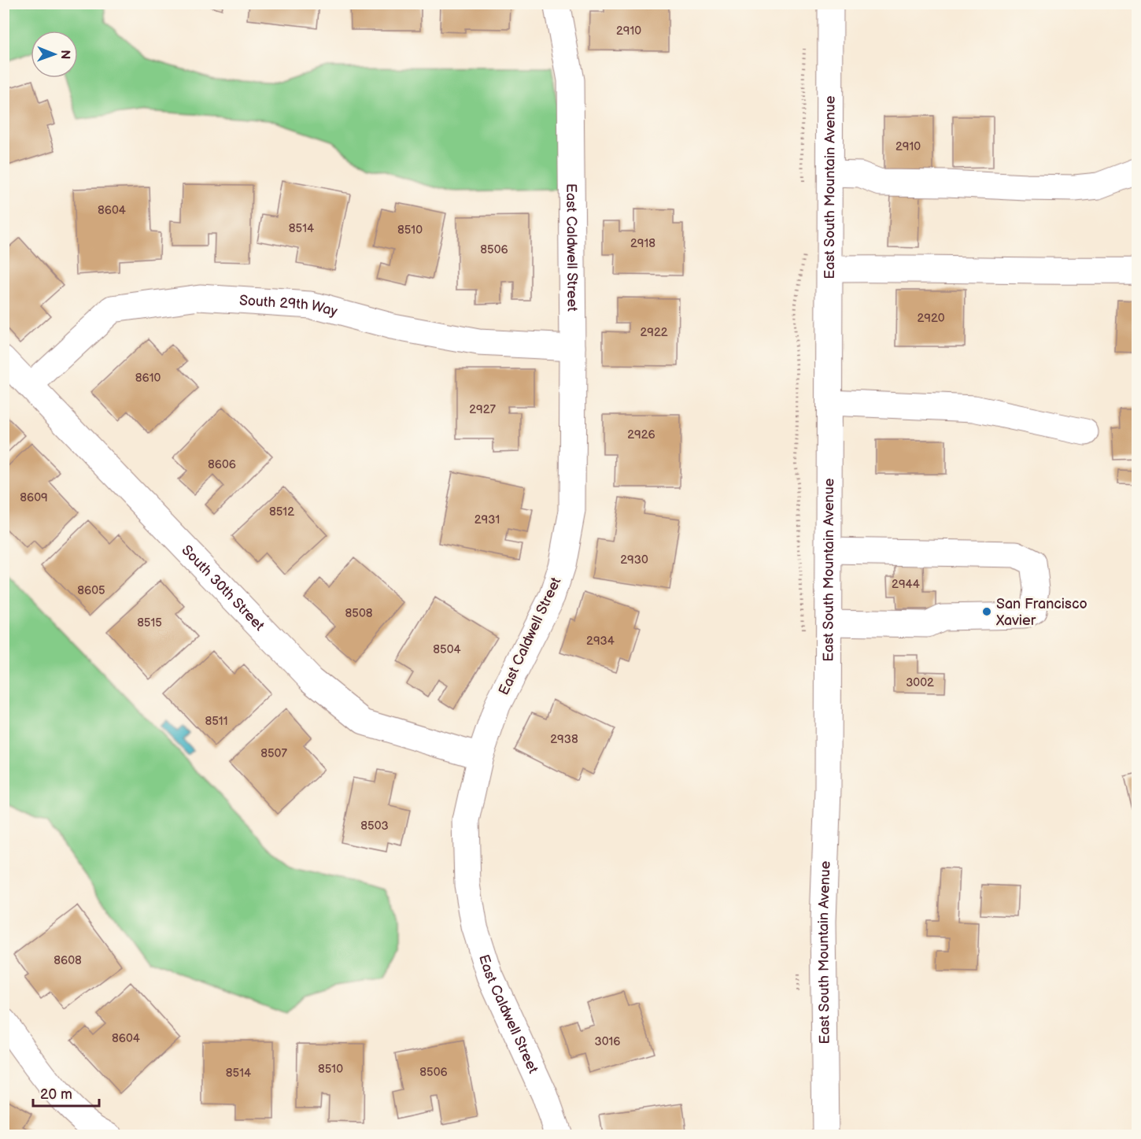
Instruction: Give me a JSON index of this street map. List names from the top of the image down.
{
  "streets": {
    "street": [
      "East South Mountain Avenue",
      "East Caldwell Street",
      "South 29th Way",
      "South 30th Street"
    ]
  },
  "crossings": [
    ["East Caldwell Street", "South 29th Way"],
    ["East Caldwell Street", "South 30th Street"],
    ["South 29th Way", "South 30th Street"]
  ],
  "places": ["San Francisco Xavier"],
  "house_numbers": [
    "2910",
    "2910",
    "8604",
    "8514",
    "8510",
    "2918",
    "8506",
    "2920",
    "2922",
    "8610",
    "2927",
    "2926",
    "8606",
    "8609",
    "8512",
    "2931",
    "2930",
    "2944",
    "8605",
    "8508",
    "8515",
    "2934",
    "8504",
    "3002",
    "8511",
    "2938",
    "8507",
    "8503",
    "8608",
    "8604",
    "3016",
    "8510",
    "8506",
    "8514"
  ],
  "scale_bar": "20 m",
  "north": "right"
}
